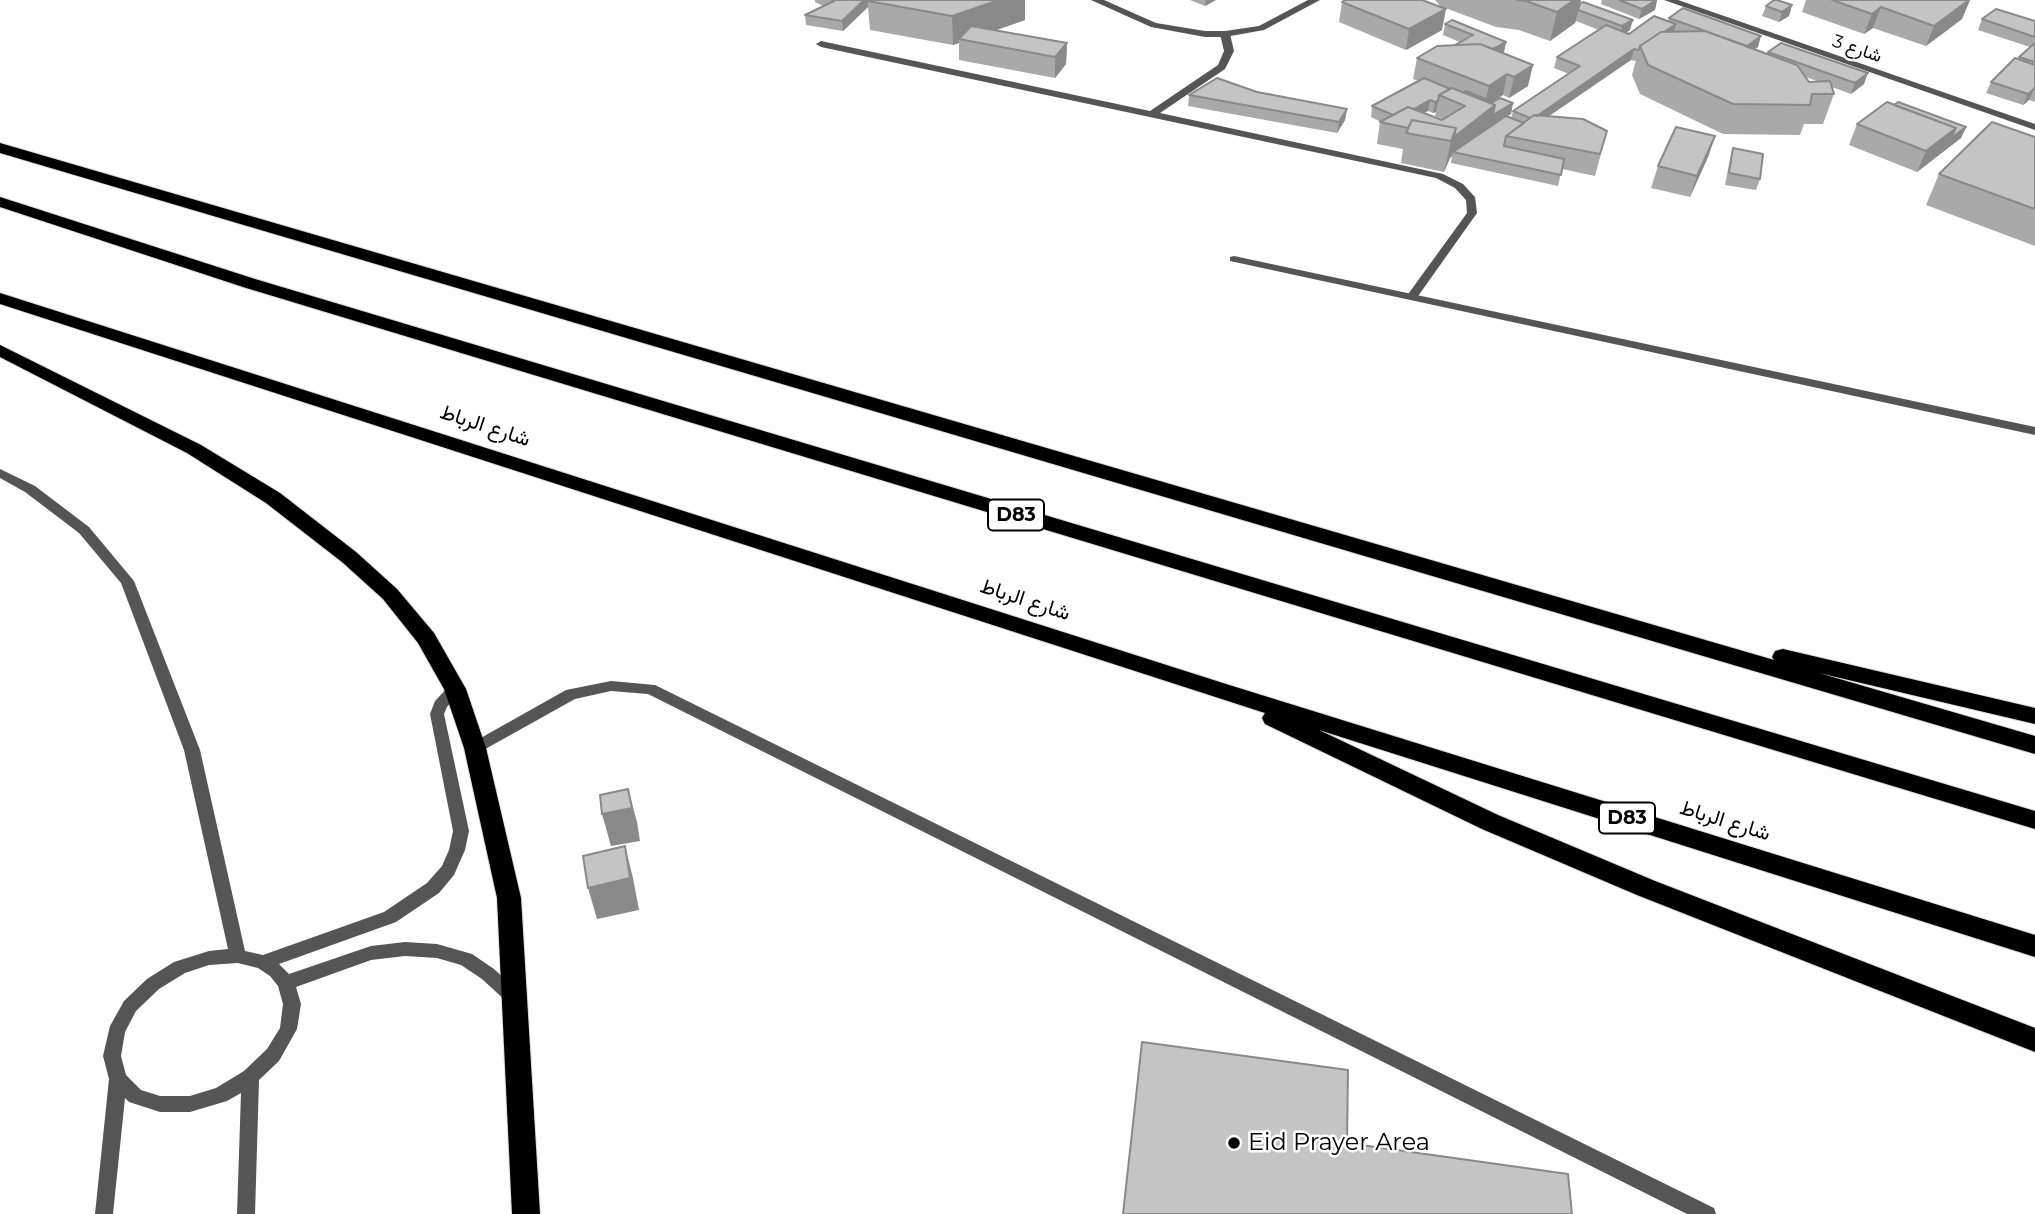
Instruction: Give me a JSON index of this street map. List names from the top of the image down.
{
  "streets": {
    "highway": ["شارع الرباط", "D83"],
    "street": ["شارع 3"]
  },
  "places": ["Eid Prayer Area"]
}
